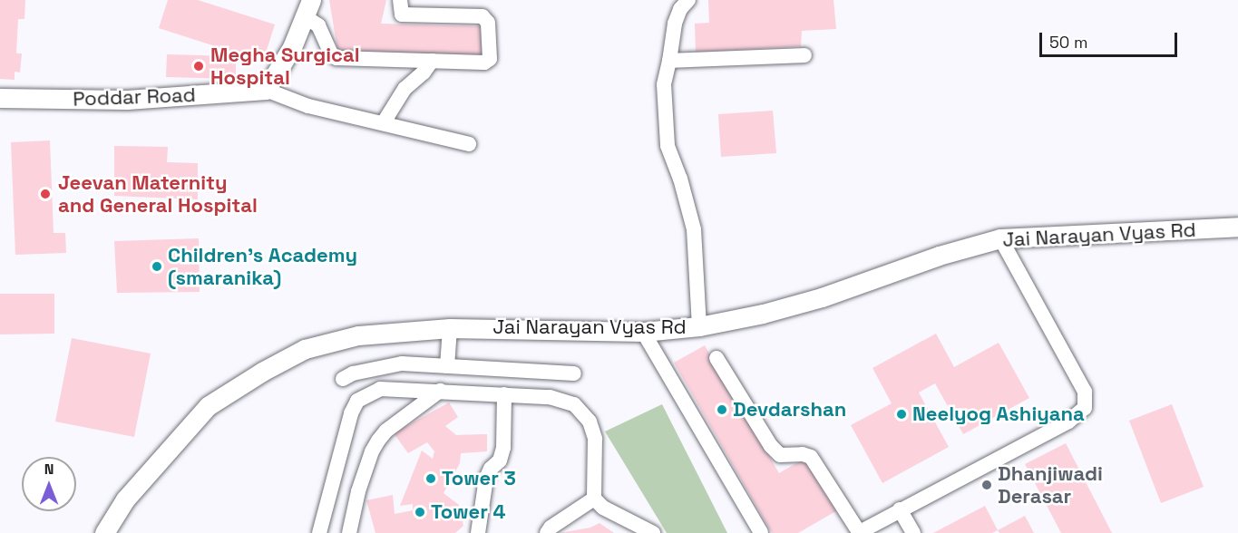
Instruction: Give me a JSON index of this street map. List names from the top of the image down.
{
  "streets": {
    "street": ["Poddar Road", "Jai Narayan Vyas Rd"]
  },
  "places": [
    "Megha Surgical Hospital",
    "Jeevan Maternity and General Hospital",
    "Children's Academy (smaranika)",
    "Devdarshan",
    "Neelyog Ashiyana",
    "Tower 3",
    "Dhanjiwadi Derasar",
    "Tower 4"
  ],
  "scale_bar": "50 m",
  "north": "top"
}
